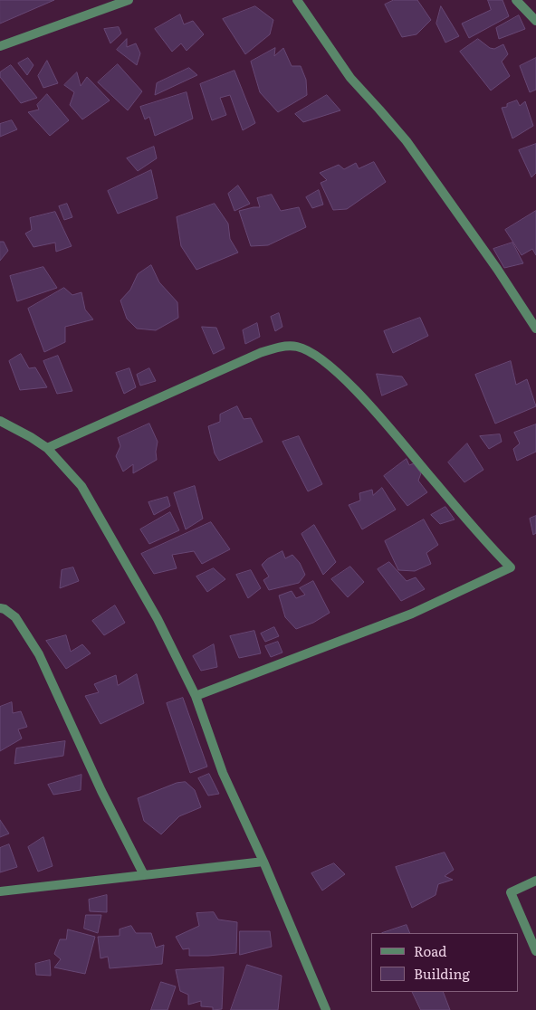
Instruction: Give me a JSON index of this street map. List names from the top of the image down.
{
  "legend": ["Road", "Building"]
}
